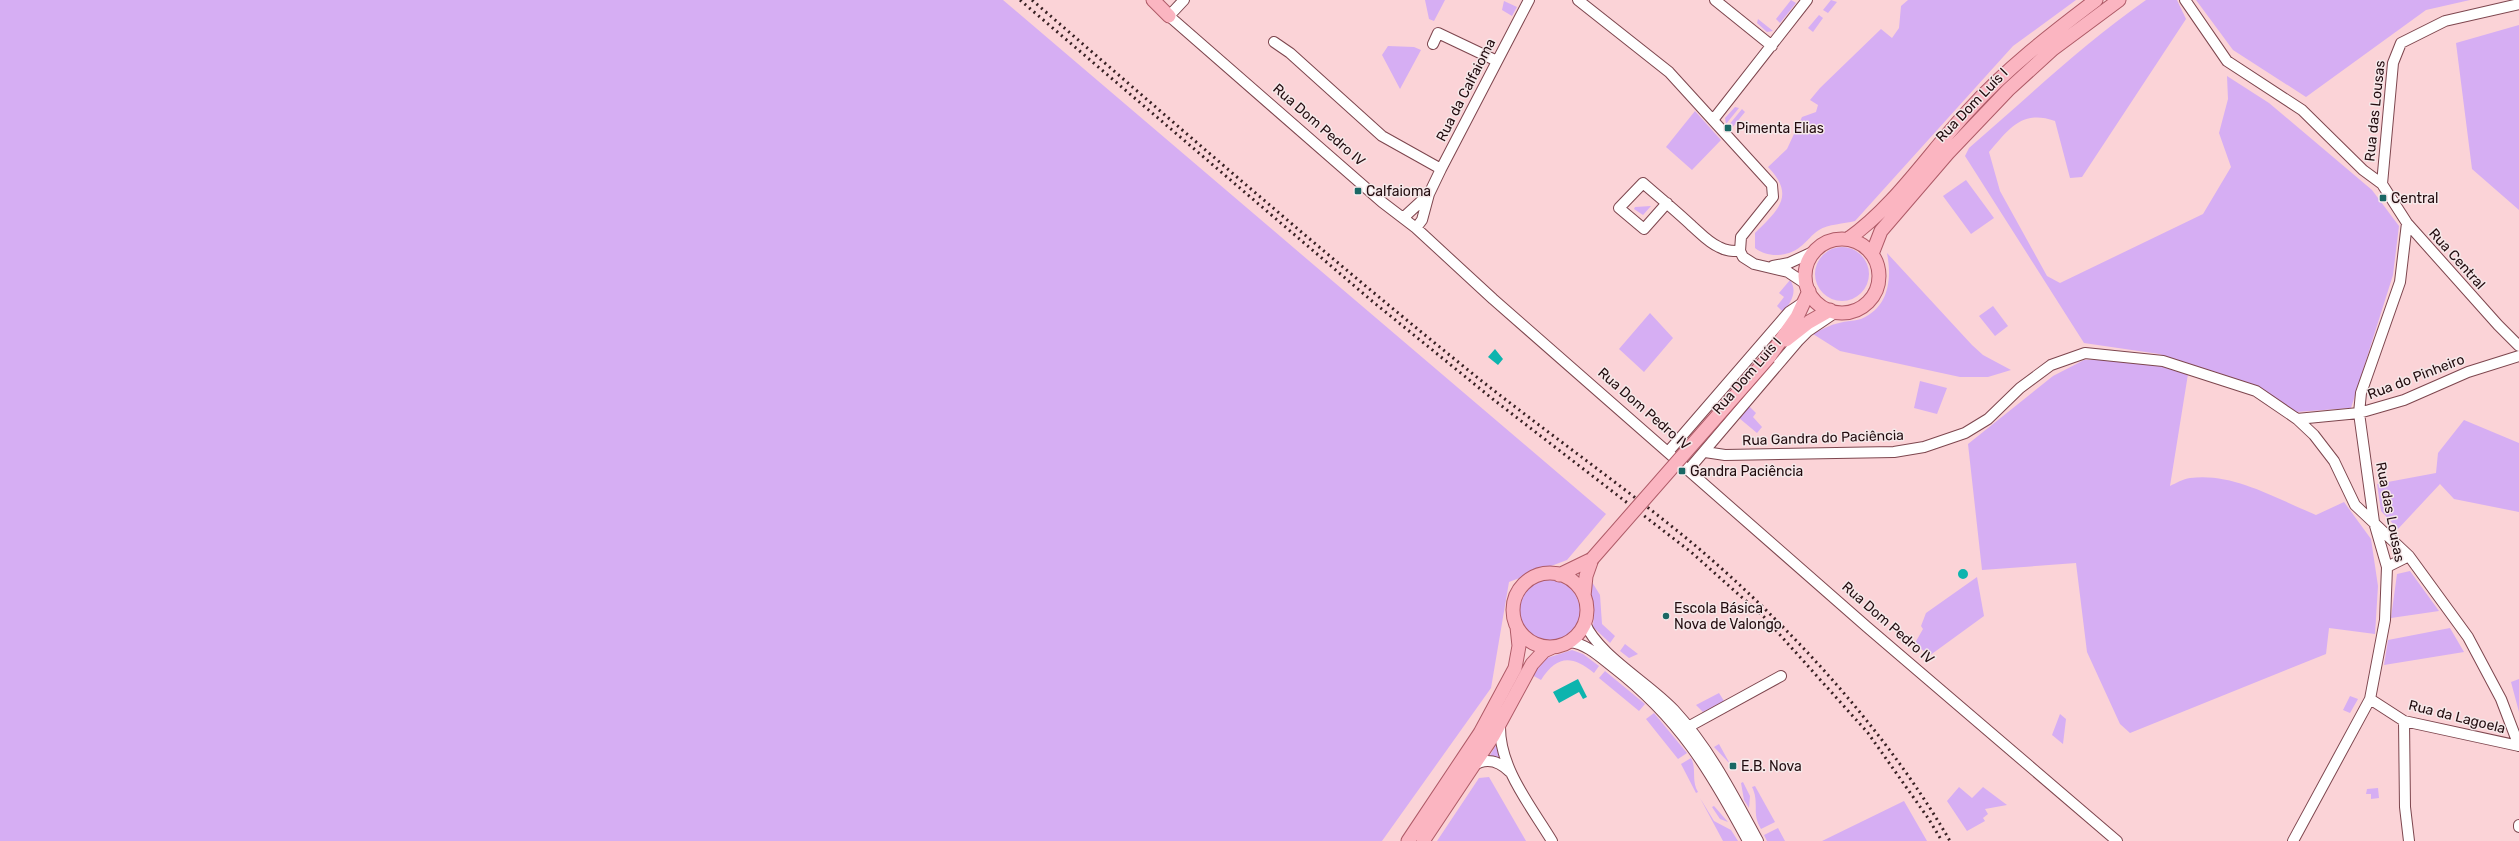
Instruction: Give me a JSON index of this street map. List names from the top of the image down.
{
  "streets": {
    "main road": ["Rua Dom Luís I", "Rua Dom Pedro IV"],
    "street": [
      "Rua da Calfaioma",
      "Rua das Lousas",
      "Rua Central",
      "Rua do Pinheiro",
      "Rua Gandra do Paciência",
      "Rua da Lagoela"
    ]
  },
  "crossings": [
    ["Rua da Calfaioma", "Rua Dom Pedro IV"],
    ["Rua Dom Luís I", "Rua Dom Pedro IV"],
    ["Rua Dom Luís I", "Rua Gandra do Paciência"],
    ["Rua das Lousas", "Rua Central"],
    ["Rua das Lousas", "Rua do Pinheiro"],
    ["Rua das Lousas", "Rua Gandra do Paciência"],
    ["Rua das Lousas", "Rua da Lagoela"],
    ["Rua do Pinheiro", "Rua Gandra do Paciência"],
    ["Rua Gandra do Paciência", "Rua da Lagoela"]
  ],
  "places": {
    "transit": [
      "Pimenta Elias",
      "Calfaioma",
      "Central",
      "Gandra Paciência",
      "E.B. Nova"
    ],
    "other": ["Escola Básica Nova de Valongo"]
  }
}
